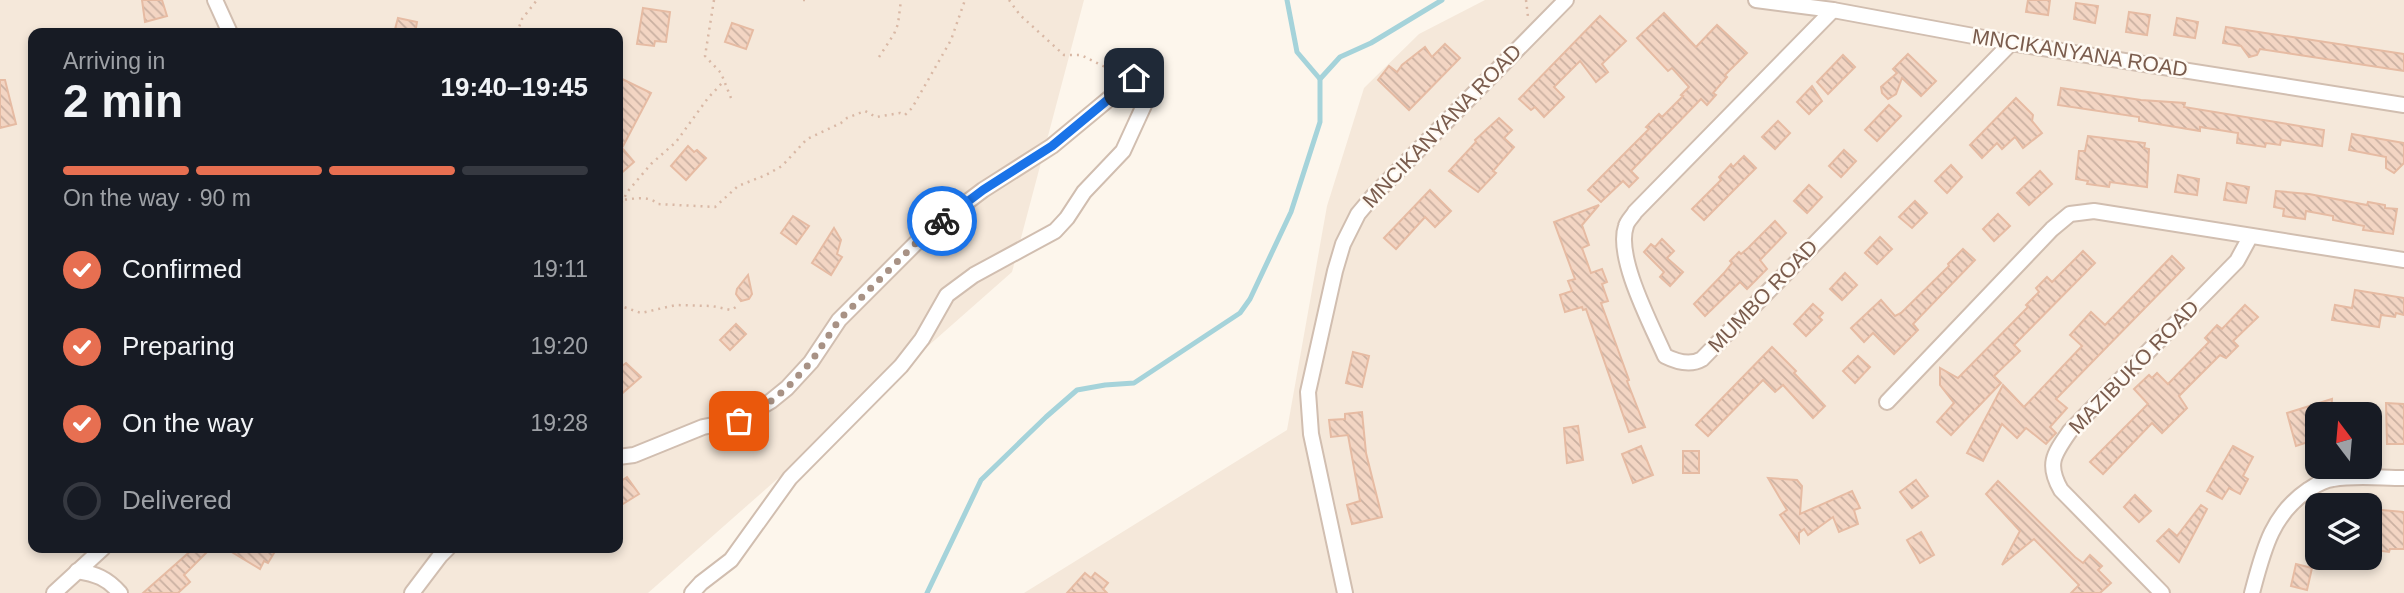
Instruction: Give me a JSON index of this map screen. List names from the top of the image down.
{
  "streets": {
    "street": ["MNCIKANYANA ROAD", "MUMBO ROAD", "MAZIBUKO ROAD"]
  },
  "crossings": [
    ["MNCIKANYANA ROAD", "MUMBO ROAD"]
  ],
  "north": "top",
  "page": {
    "heading": ["2 min", "Arriving in", "19:40–19:45"],
    "bar": "On the way · 90 m",
    "list": [
      ["Confirmed", "19:11"],
      ["Preparing", "19:20"],
      ["On the way", "19:28"],
      "Delivered"
    ]
  }
}
